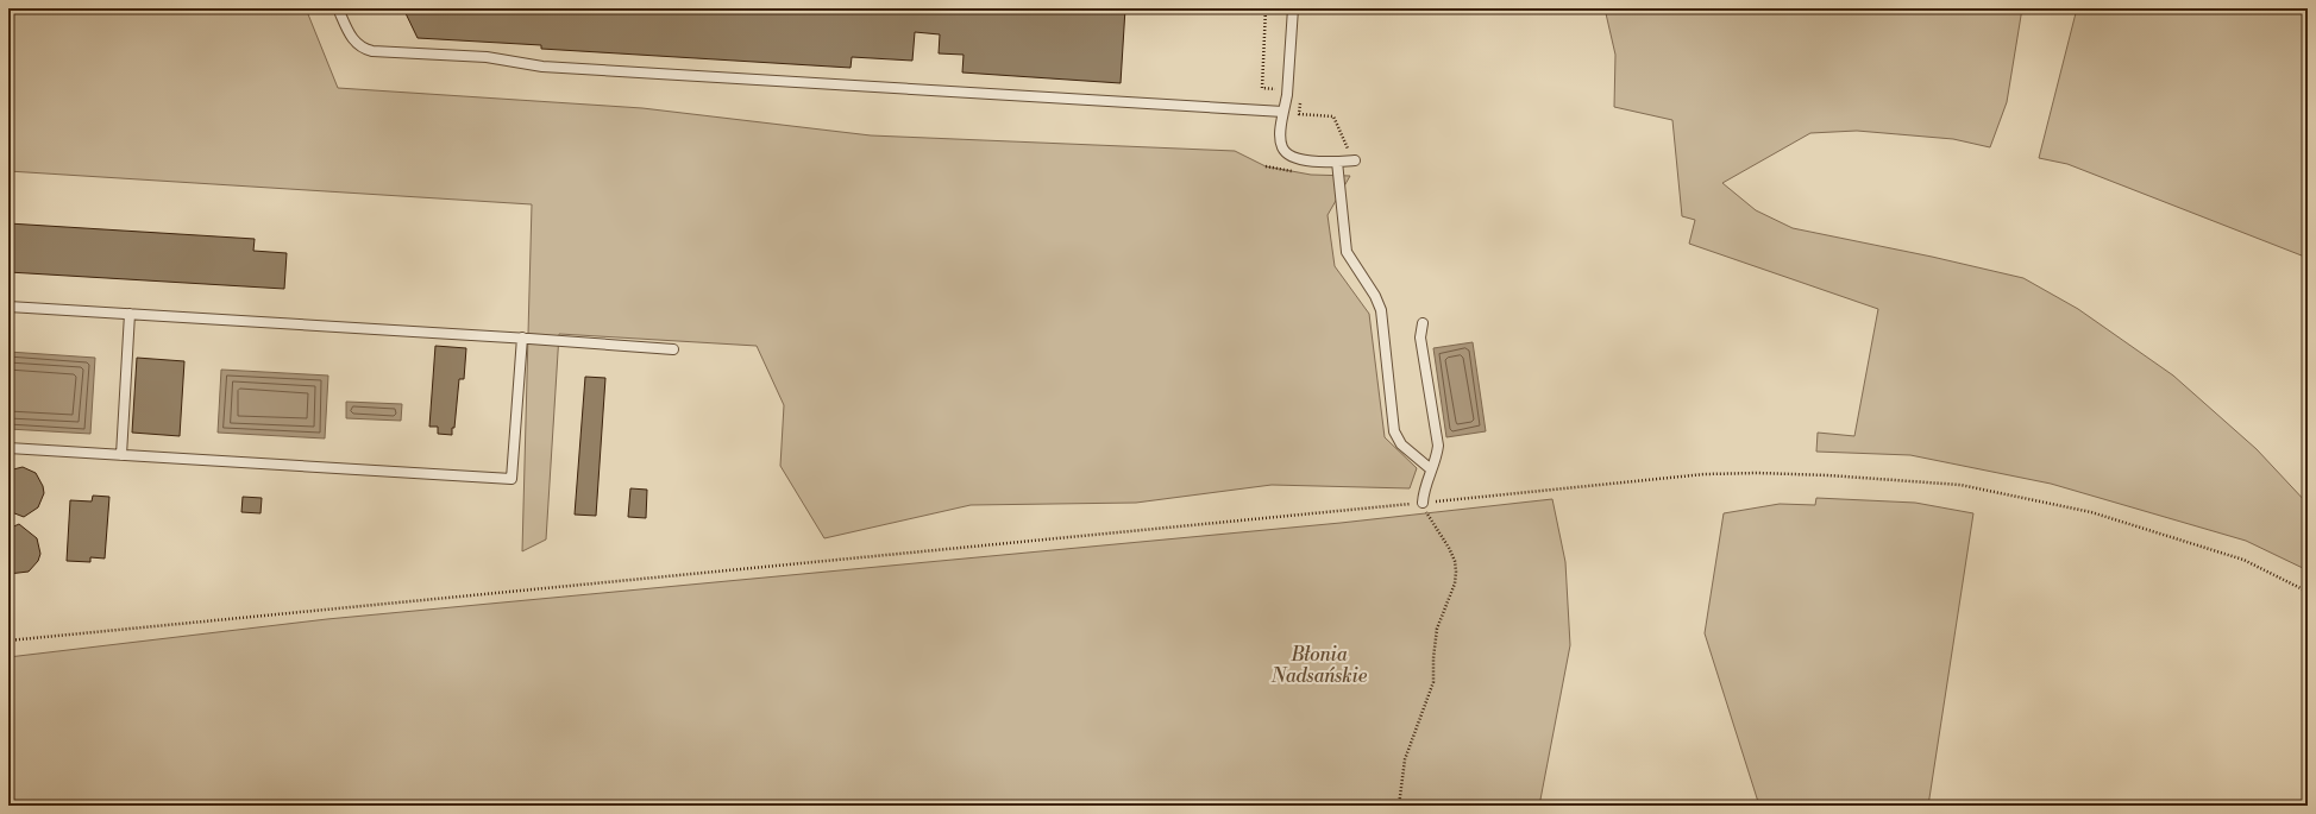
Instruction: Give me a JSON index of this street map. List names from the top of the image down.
{
  "parks": ["Błonia Nadsańskie"]
}
